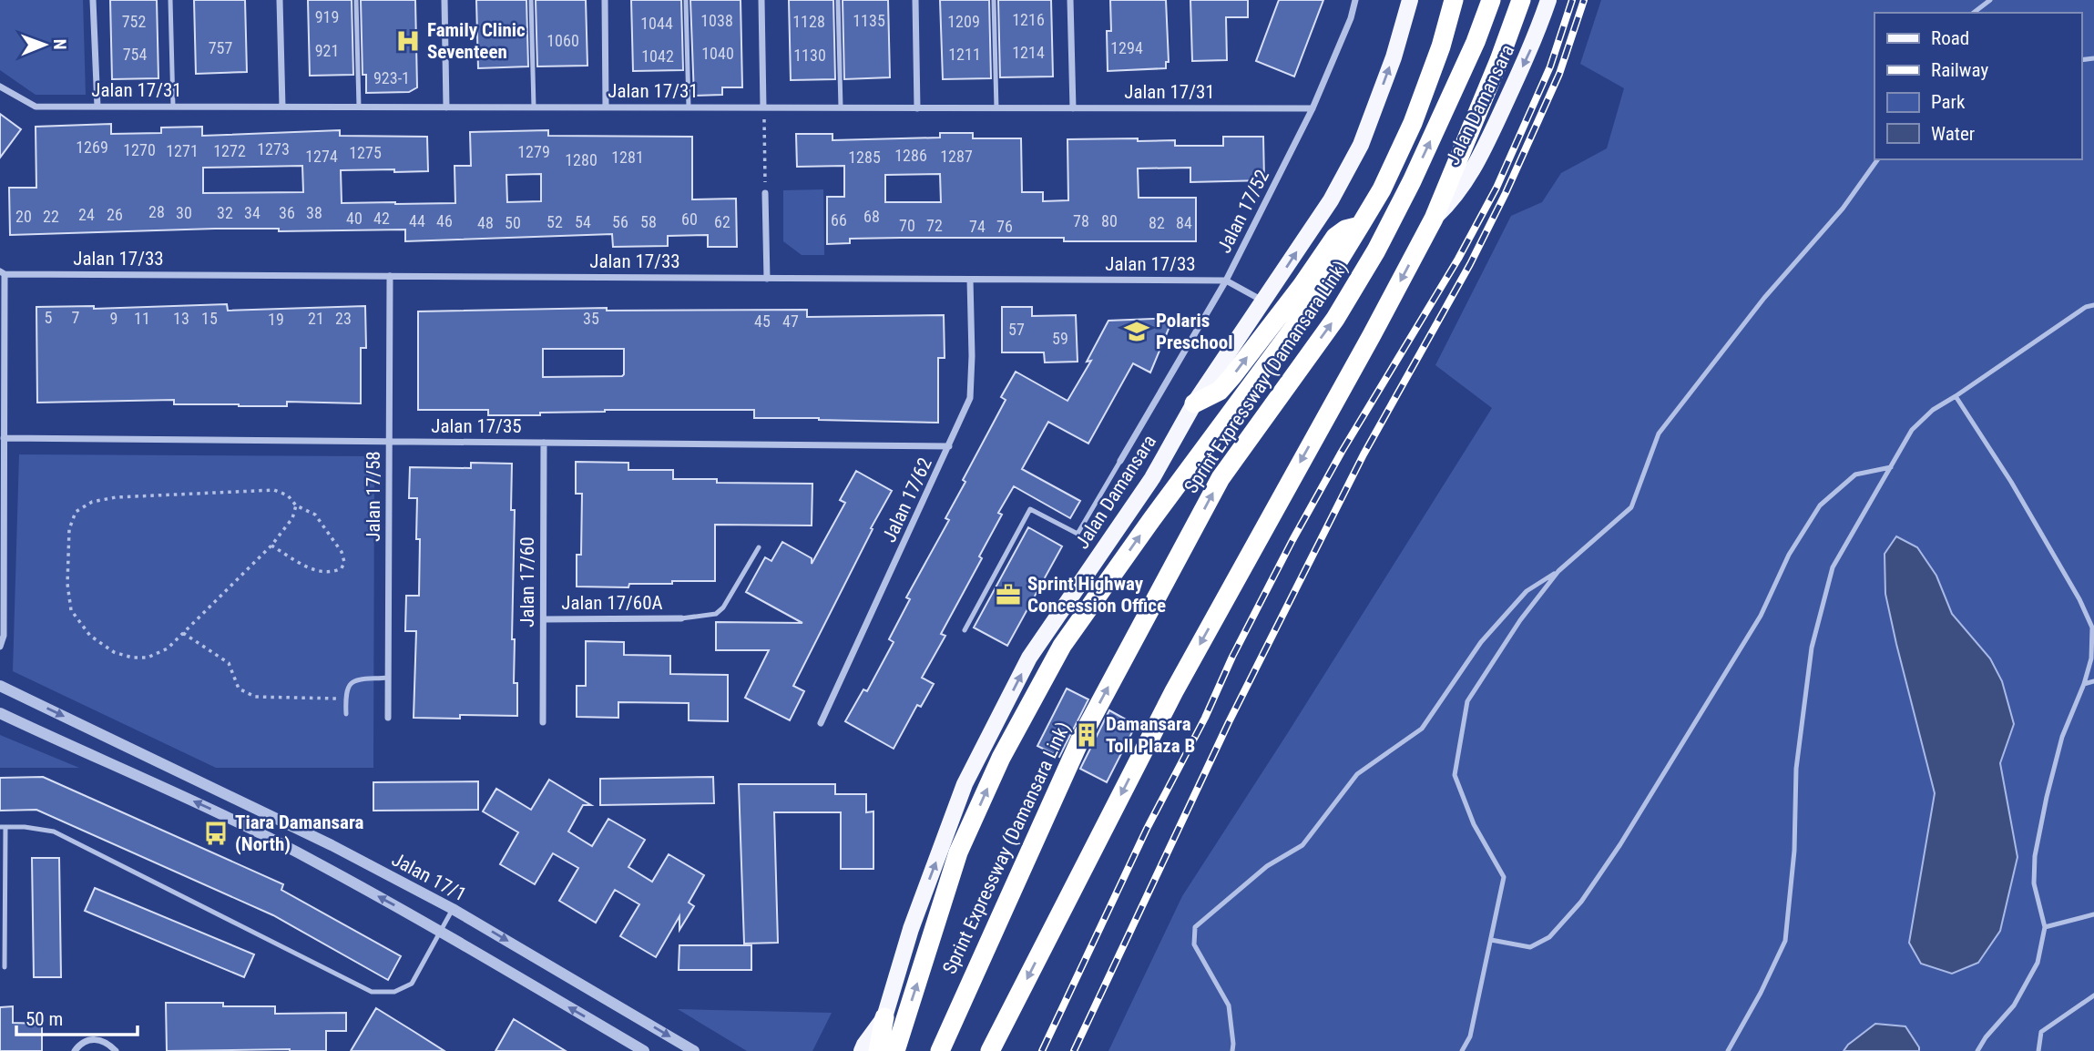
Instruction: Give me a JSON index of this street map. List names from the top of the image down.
{
  "streets": {
    "highway": ["Sprint Expressway (Damansara Link)"],
    "main road": ["Jalan Damansara"],
    "street": [
      "Jalan 17/31",
      "Jalan 17/52",
      "Jalan 17/33",
      "Jalan 17/35",
      "Jalan 17/58",
      "Jalan 17/62",
      "Jalan 17/60",
      "Jalan 17/60A",
      "Jalan 17/1"
    ]
  },
  "crossings": [
    ["Jalan 17/31", "Jalan 17/52"],
    ["Jalan Damansara", "Jalan 17/33"],
    ["Jalan 17/52", "Jalan 17/33"],
    ["Jalan 17/33", "Jalan 17/58"],
    ["Jalan 17/33", "Jalan 17/62"],
    ["Jalan 17/35", "Jalan 17/58"],
    ["Jalan 17/35", "Jalan 17/62"],
    ["Jalan 17/35", "Jalan 17/60"],
    ["Jalan 17/60", "Jalan 17/60A"]
  ],
  "places": {
    "hospital": ["Family Clinic Seventeen"],
    "school or university": ["Polaris Preschool"],
    "office": ["Sprint Highway Concession Office"],
    "building": ["Damansara Toll Plaza B"],
    "bus stop": ["Tiara Damansara (North)"]
  },
  "house_numbers": [
    "919",
    "1216",
    "1038",
    "1135",
    "752",
    "1128",
    "1209",
    "1044",
    "1060",
    "757",
    "1294",
    "921",
    "1214",
    "1040",
    "754",
    "1211",
    "1130",
    "1042",
    "923-1",
    "1269",
    "1273",
    "1270",
    "1271",
    "1272",
    "1279",
    "1275",
    "1286",
    "1274",
    "1287",
    "1281",
    "1285",
    "1280",
    "28",
    "30",
    "32",
    "34",
    "36",
    "38",
    "24",
    "26",
    "20",
    "22",
    "68",
    "40",
    "42",
    "60",
    "66",
    "44",
    "46",
    "78",
    "80",
    "52",
    "54",
    "56",
    "58",
    "62",
    "48",
    "50",
    "82",
    "84",
    "70",
    "72",
    "74",
    "76",
    "5",
    "7",
    "9",
    "11",
    "13",
    "15",
    "21",
    "23",
    "35",
    "19",
    "45",
    "47",
    "57",
    "59"
  ],
  "legend": [
    "Road",
    "Railway",
    "Park",
    "Water"
  ],
  "scale_bar": "50 m",
  "north": "right"
}
